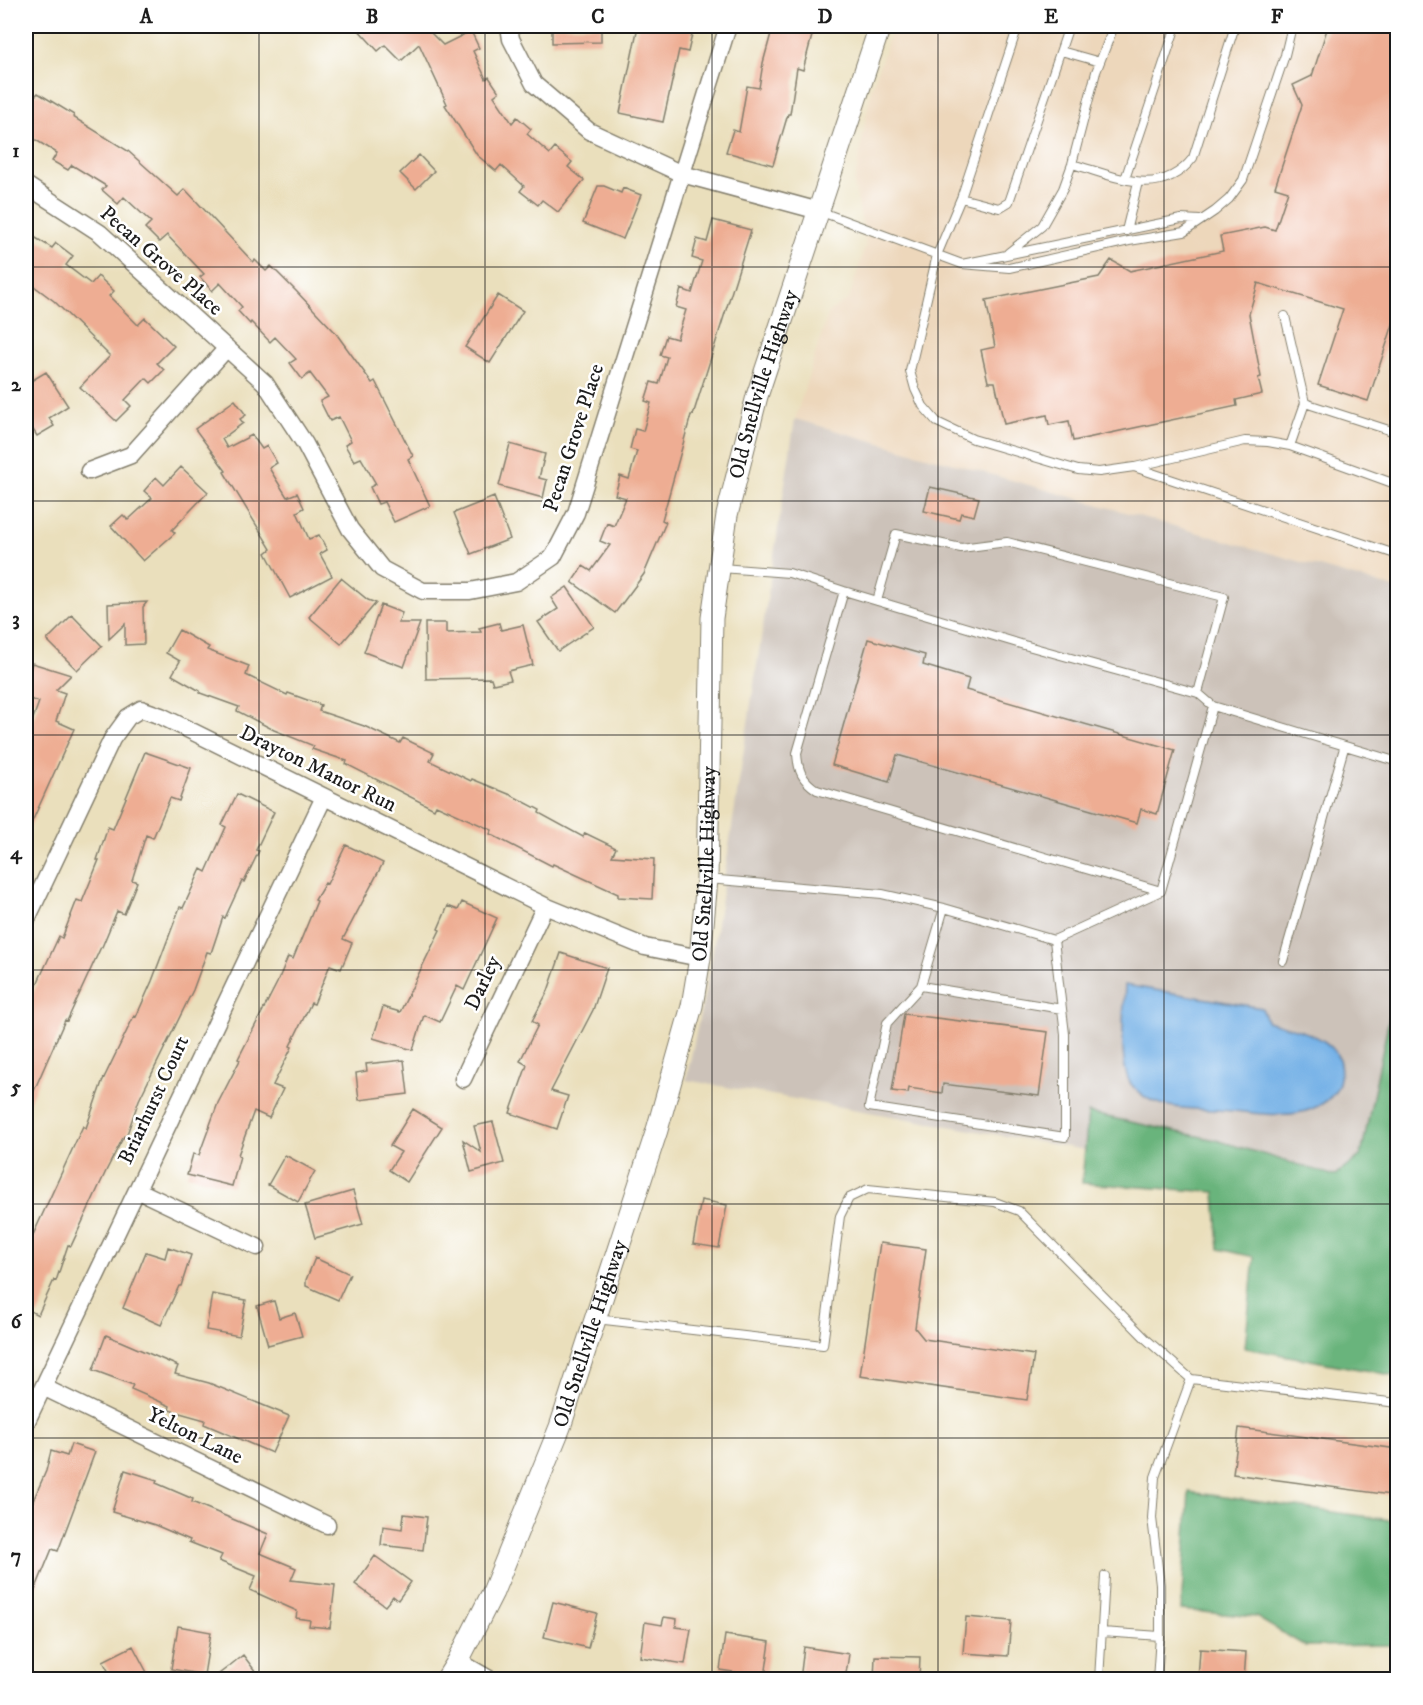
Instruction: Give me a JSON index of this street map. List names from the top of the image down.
{
  "streets": {
    "street": [
      "Pecan Grove Place",
      "Old Snellville Highway",
      "Drayton Manor Run",
      "Darley",
      "Briarhurst Court",
      "Yelton Lane"
    ]
  },
  "crossings": [
    ["Old Snellville Highway", "Drayton Manor Run"],
    ["Drayton Manor Run", "Darley"],
    ["Drayton Manor Run", "Briarhurst Court"],
    ["Briarhurst Court", "Yelton Lane"]
  ],
  "grid": {
    "columns": [
      "A",
      "B",
      "C",
      "D",
      "E",
      "F"
    ],
    "rows": [
      "1",
      "2",
      "3",
      "4",
      "5",
      "6",
      "7"
    ]
  }
}
